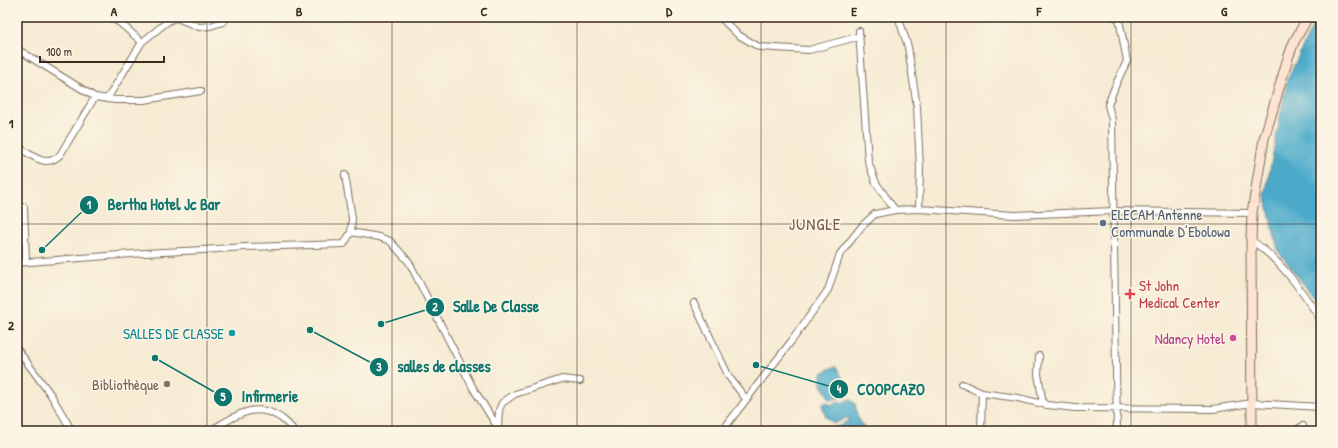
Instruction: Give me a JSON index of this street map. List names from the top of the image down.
{
  "districts": ["JUNGLE"],
  "places": {
    "other": [
      "ELECAM Antenne Communale D’Ebolowa",
      "Bertha Hotel Jc Bar",
      "Salle De Classe",
      "salles de classes",
      "SALLES DE CLASSE",
      "Ndancy Hotel",
      "Infirmerie",
      "COOPCAZO",
      "Bibliothèque"
    ],
    "health": ["St John Medical Center"]
  },
  "scale_bar": "100 m",
  "grid": {
    "columns": [
      "A",
      "B",
      "C",
      "D",
      "E",
      "F",
      "G"
    ],
    "rows": ["1", "2"]
  }
}
